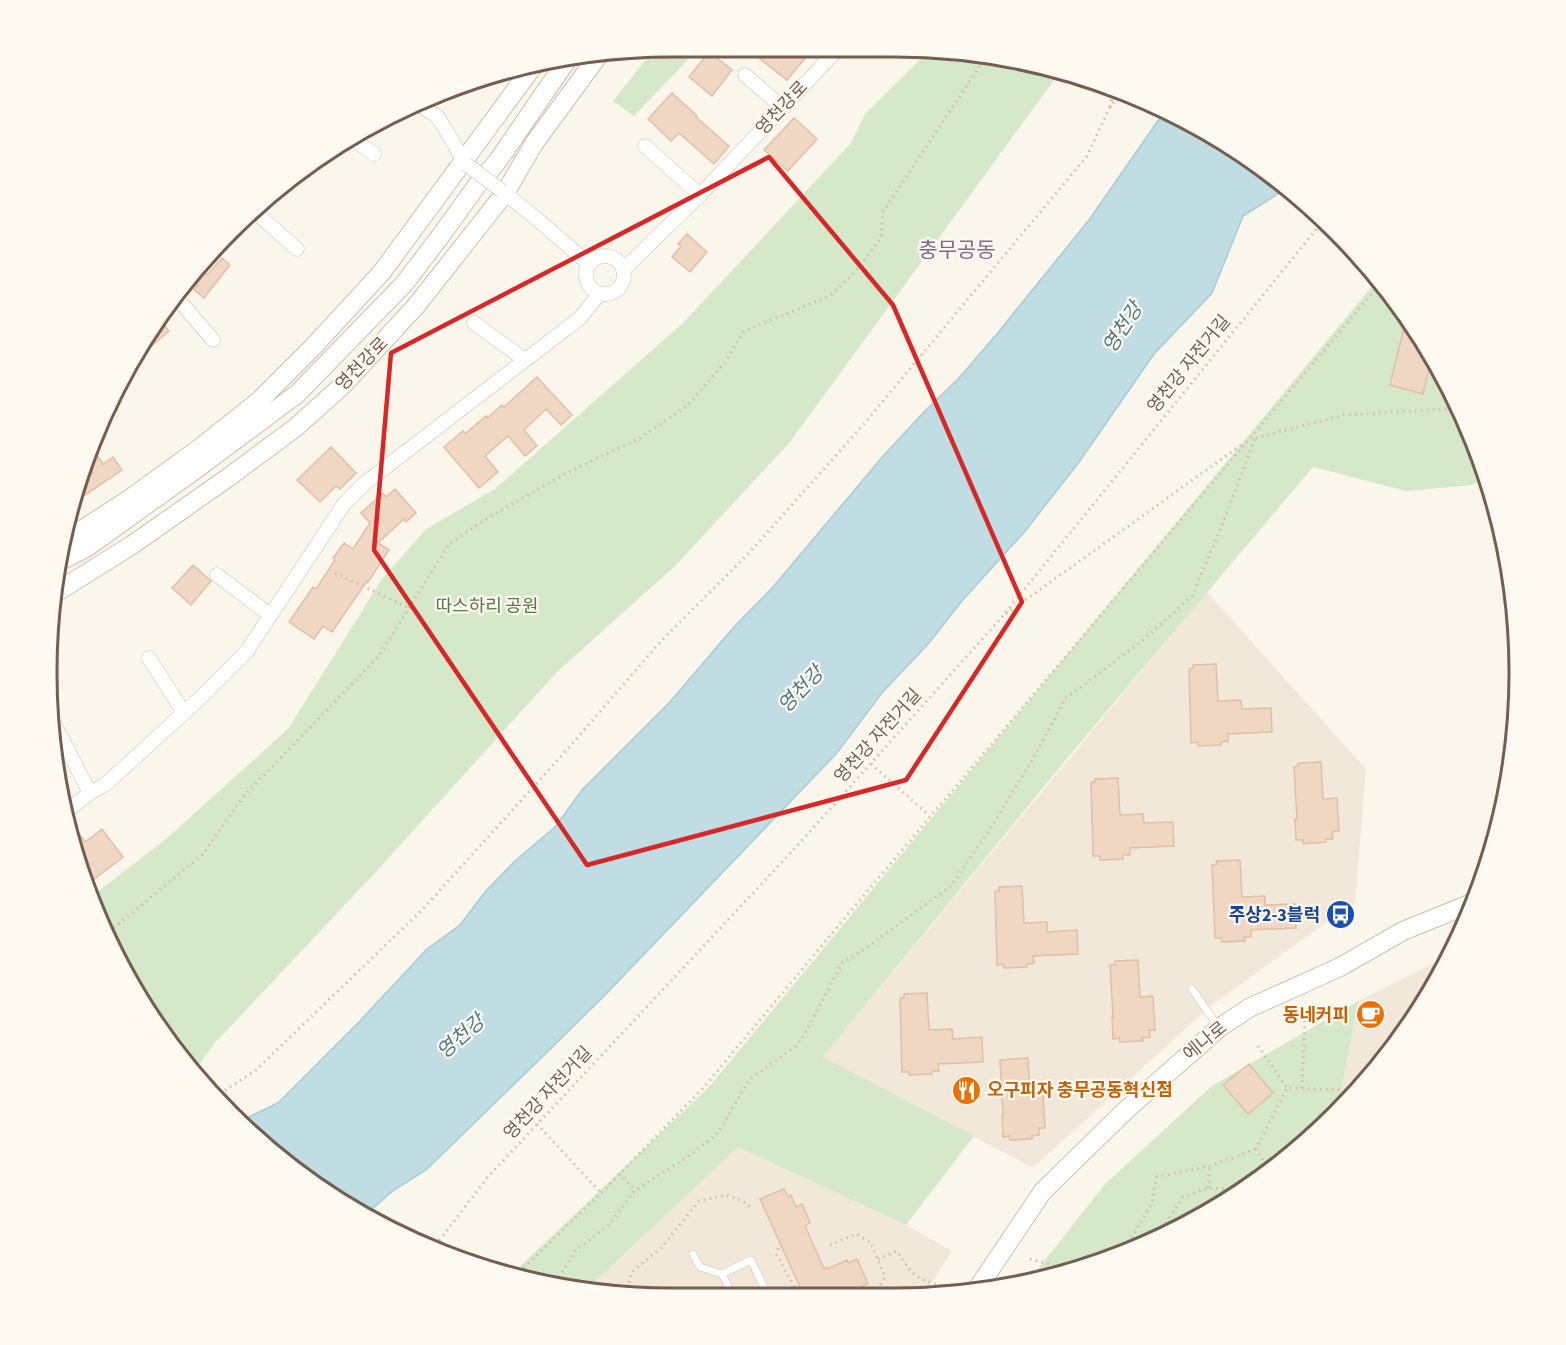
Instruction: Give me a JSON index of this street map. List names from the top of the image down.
{
  "streets": {
    "street": ["영천강로", "에나로"],
    "path": ["영천강 자전거길"]
  },
  "districts": ["충무공동"],
  "water": ["영천강"],
  "parks": ["따스하리 공원"],
  "places": {
    "bus stop": ["주상2-3블럭"],
    "cafe": ["동네커피"],
    "restaurant": ["오구피자 충무공동혁신점"]
  }
}
